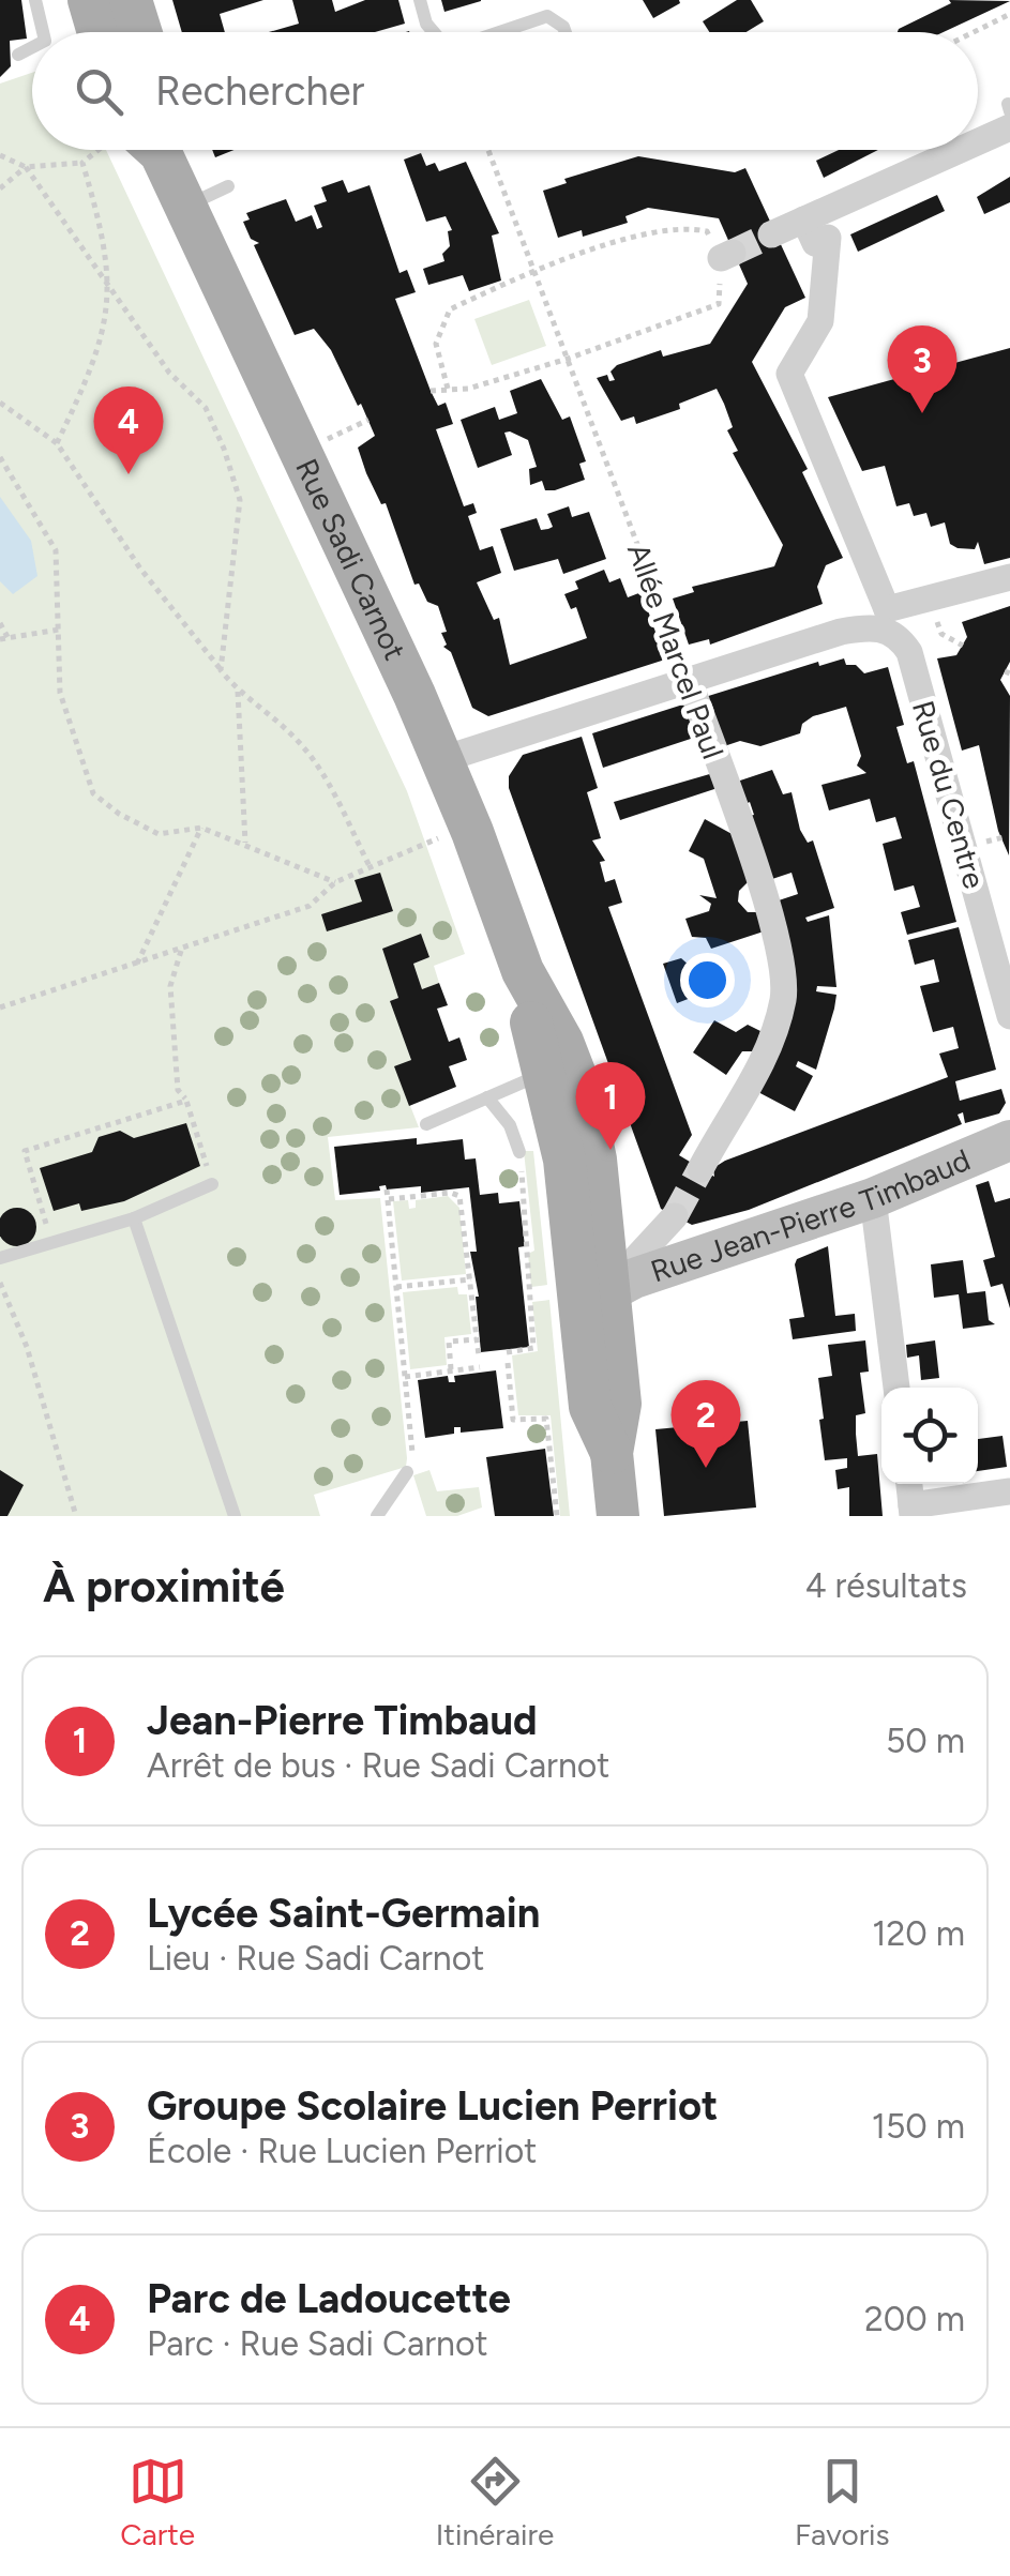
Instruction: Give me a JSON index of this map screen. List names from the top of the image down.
{
  "streets": {
    "main road": ["Rue Sadi Carnot", "Rue Jean-Pierre Timbaud"],
    "street": ["Allée Marcel Paul", "Rue du Centre"]
  },
  "crossings": [
    ["Rue Sadi Carnot", "Rue Jean-Pierre Timbaud"]
  ],
  "page": {
    "search": "Rechercher",
    "pins": [
      "3",
      "4",
      "1",
      "2"
    ],
    "heading": ["À proximité", "4 résultats"],
    "list": [
      {
        "mark": "1",
        "name": "Jean-Pierre Timbaud",
        "note": "Arrêt de bus · Rue Sadi Carnot",
        "value": "50 m"
      },
      {
        "mark": "2",
        "name": "Lycée Saint-Germain",
        "note": "Lieu · Rue Sadi Carnot",
        "value": "120 m"
      },
      {
        "mark": "3",
        "name": "Groupe Scolaire Lucien Perriot",
        "note": "École · Rue Lucien Perriot",
        "value": "150 m"
      },
      {
        "mark": "4",
        "name": "Parc de Ladoucette",
        "note": "Parc · Rue Sadi Carnot",
        "value": "200 m"
      }
    ],
    "nav": ["Carte", "Itinéraire", "Favoris"]
  }
}
